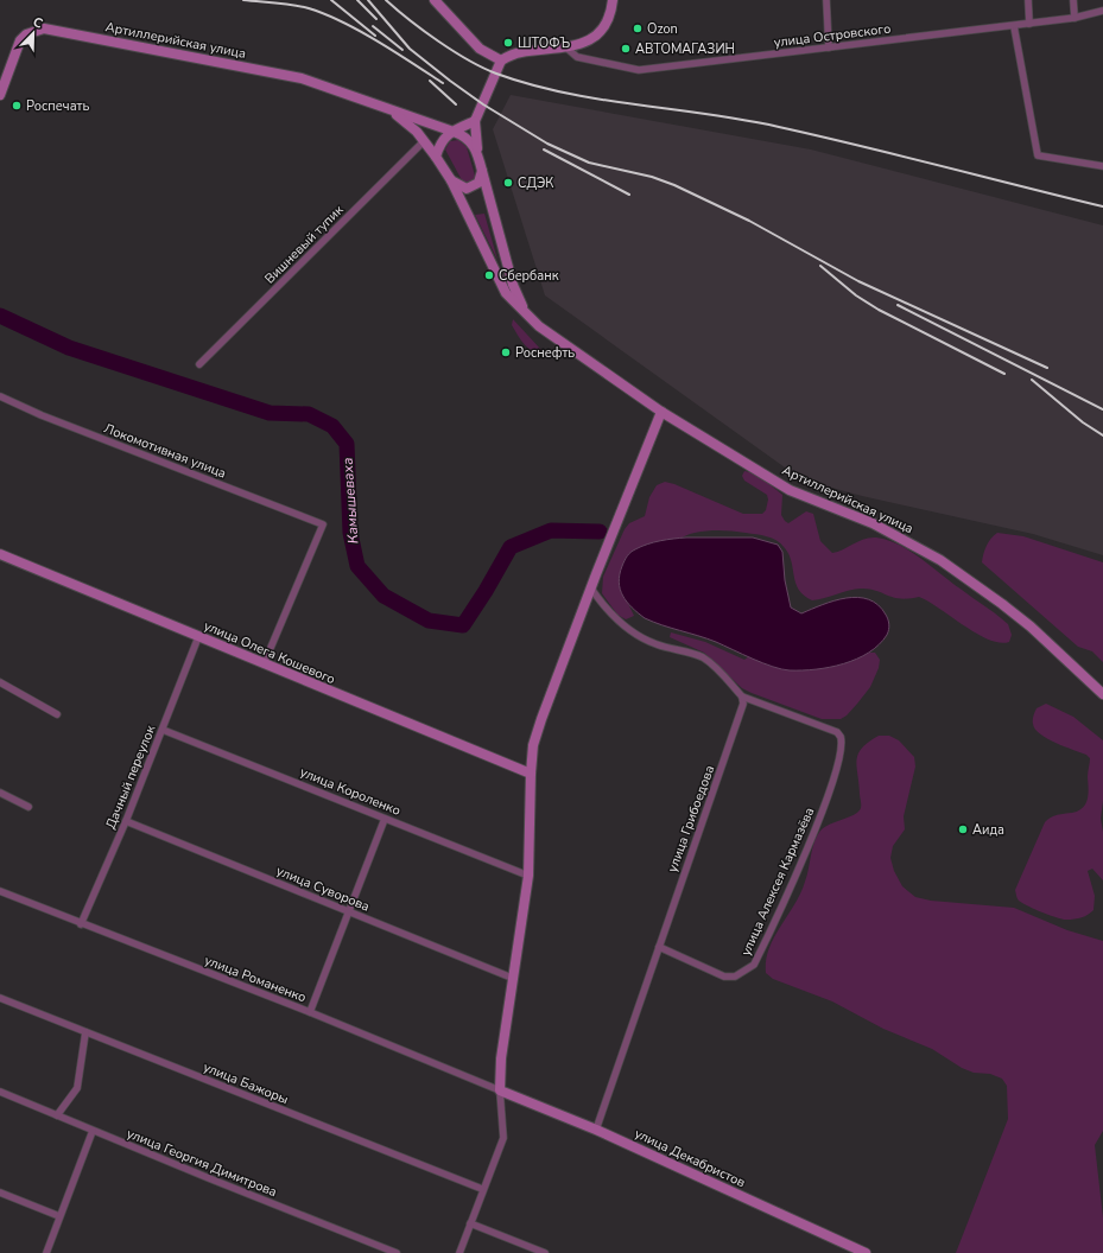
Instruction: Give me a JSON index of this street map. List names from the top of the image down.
{
  "streets": {
    "main road": ["Артиллерийская улица", "улица Олега Кошевого", "улица Декабристов"],
    "street": [
      "улица Островского",
      "Вишневый тупик",
      "Локомотивная улица",
      "Дачный переулок",
      "улица Короленко",
      "улица Грибоедова",
      "улица Алексея Кармазёва",
      "улица Суворова",
      "улица Романенко",
      "улица Бажоры",
      "улица Георгия Димитрова"
    ]
  },
  "crossings": [
    ["Артиллерийская улица", "Вишневый тупик"],
    ["Локомотивная улица", "улица Олега Кошевого"],
    ["улица Олега Кошевого", "Дачный переулок"],
    ["Дачный переулок", "улица Короленко"],
    ["Дачный переулок", "улица Суворова"],
    ["Дачный переулок", "улица Романенко"],
    ["улица Грибоедова", "улица Алексея Кармазёва"],
    ["улица Грибоедова", "улица Декабристов"],
    ["улица Романенко", "улица Декабристов"]
  ],
  "water": ["Камышеваха"],
  "places": [
    "Ozon",
    "ШТОФЪ",
    "АВТОМАГАЗИН",
    "Роспечать",
    "СДЭК",
    "Сбербанк",
    "Роснефть",
    "Аида"
  ],
  "north": "top right"
}
